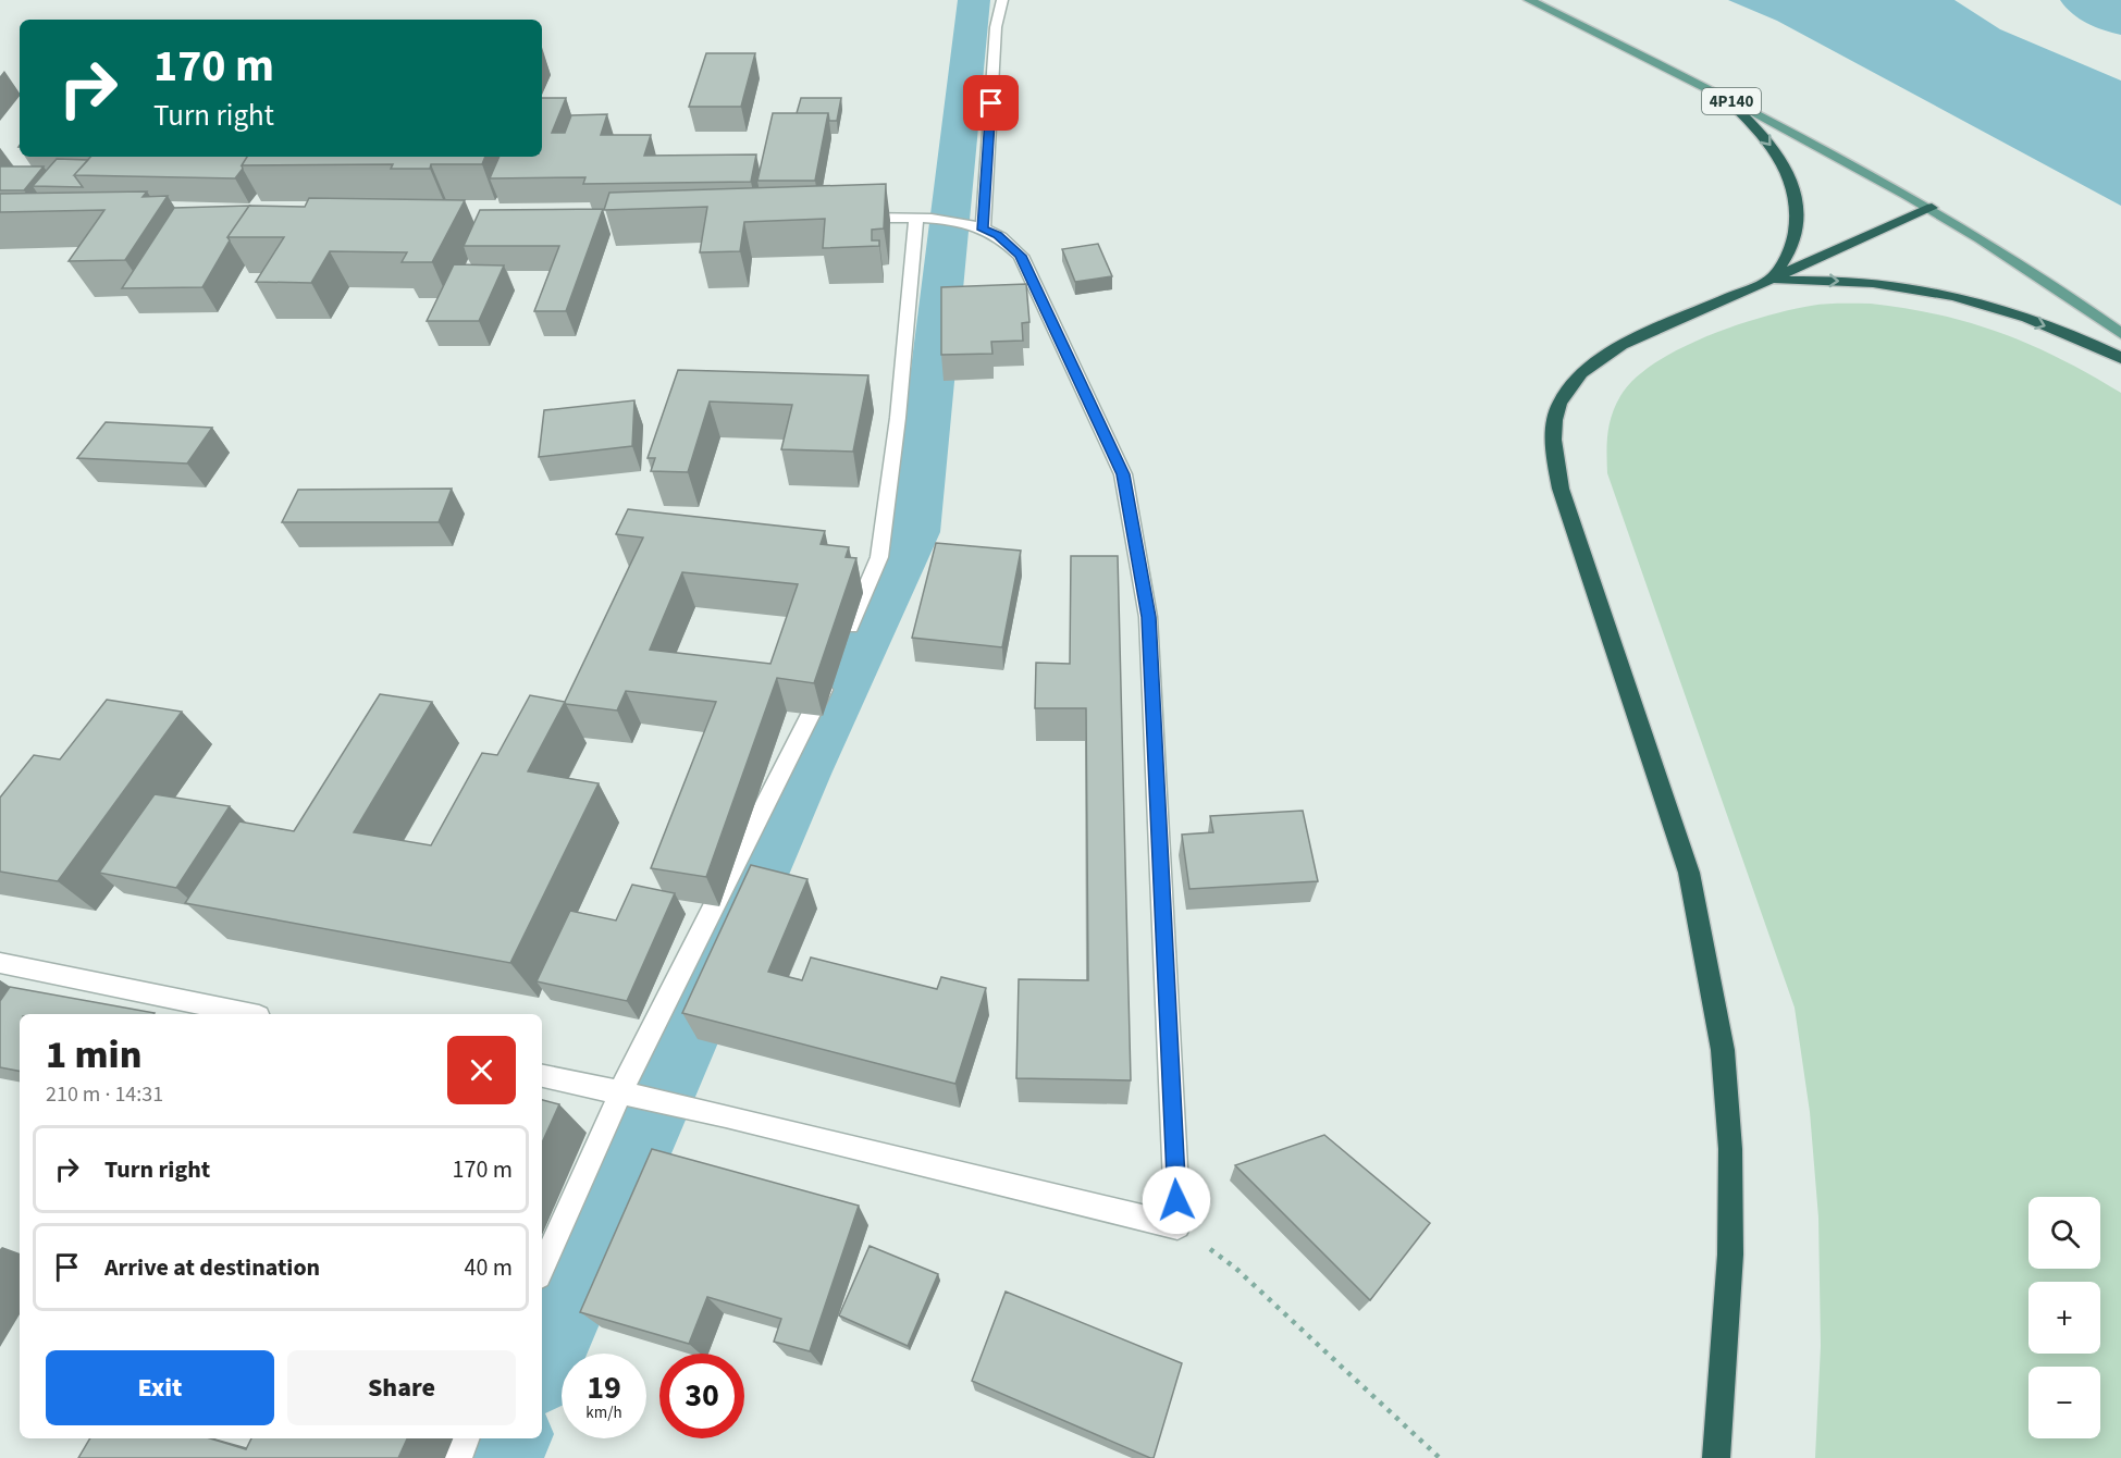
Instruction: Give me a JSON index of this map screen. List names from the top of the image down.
{
  "streets": {
    "main road": ["4P140"]
  },
  "page": {
    "turn": ["170 m", "Turn right"],
    "heading": ["1 min", "210 m · 14:31"],
    "list": [
      {
        "name": "Turn right",
        "value": "170 m"
      },
      {
        "name": "Arrive at destination",
        "value": "40 m"
      }
    ],
    "map_buttons": ["+", "−"],
    "buttons": ["Exit", "Share"],
    "speed": "19 km/h",
    "limit": "30"
  }
}
